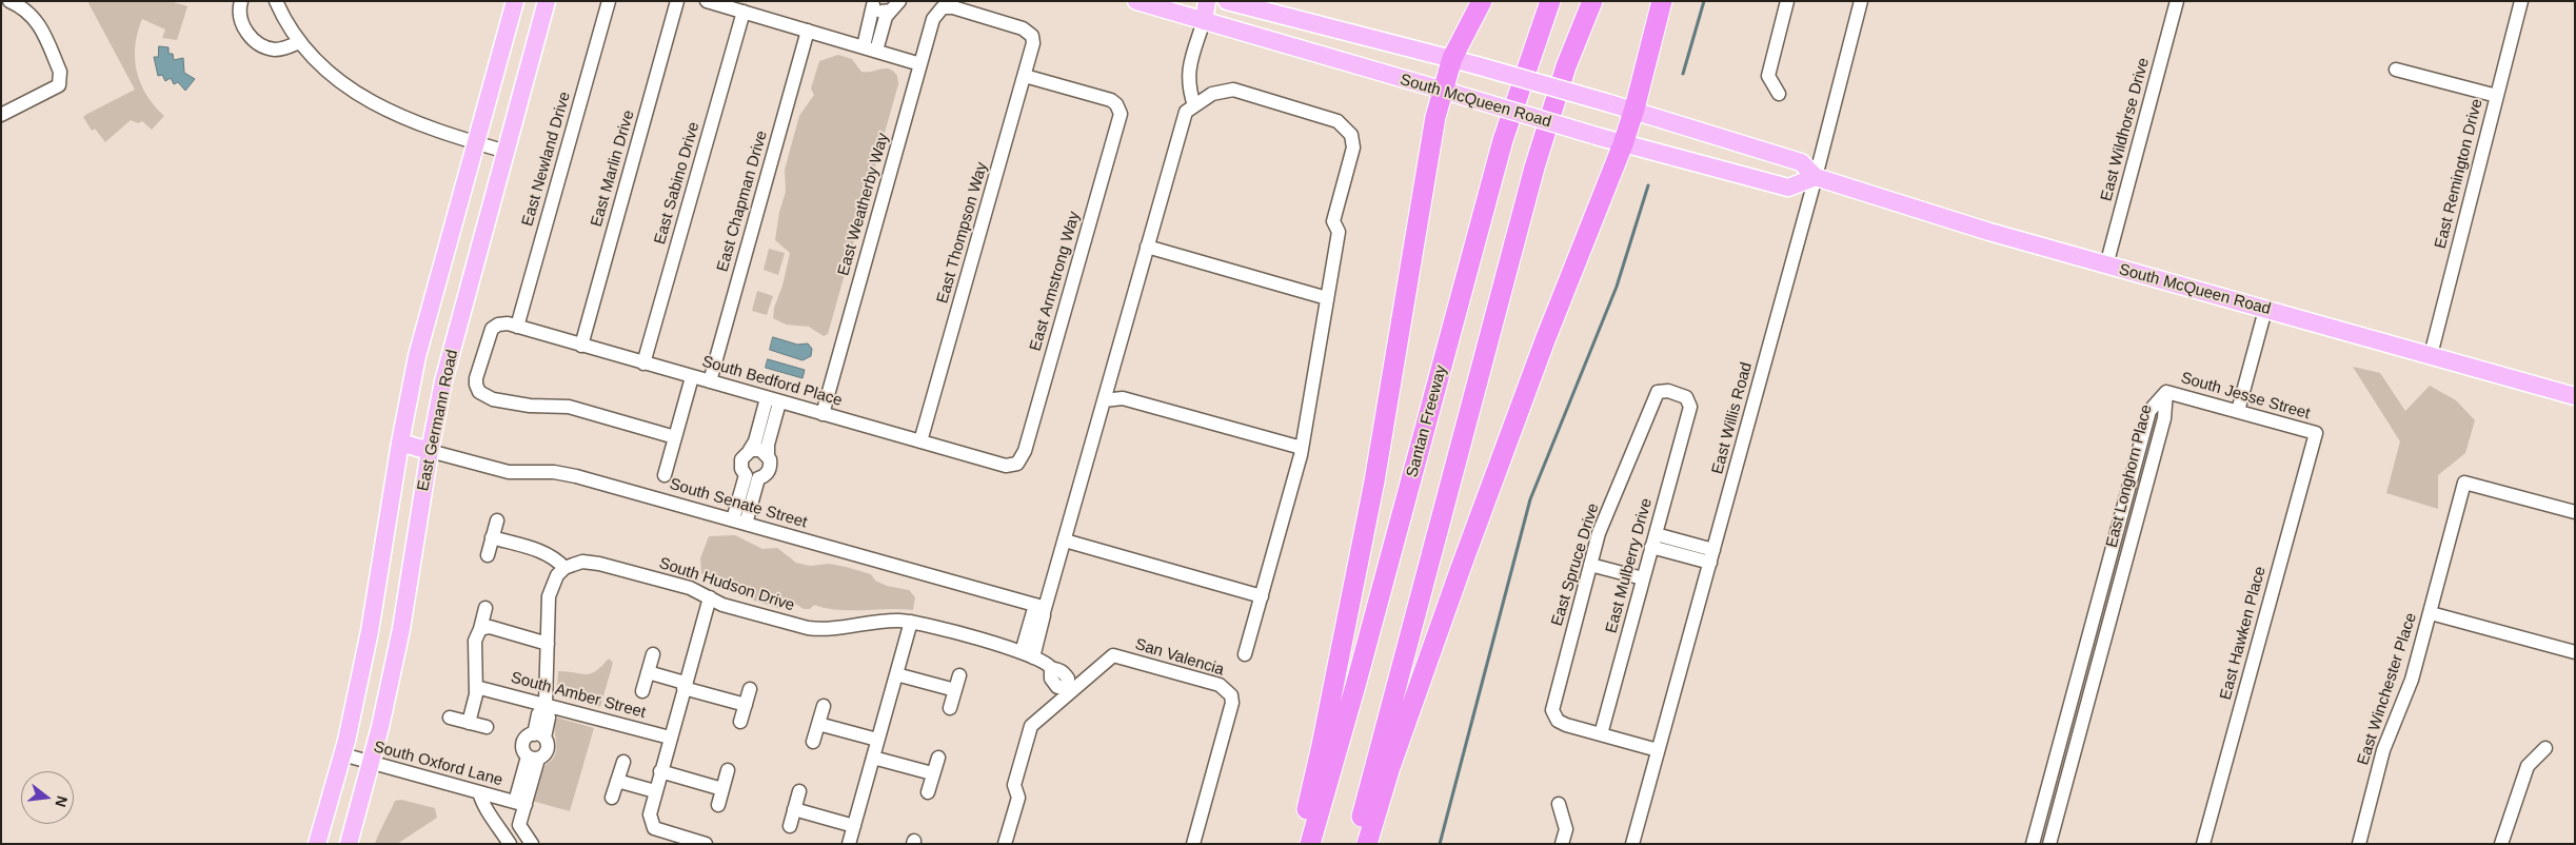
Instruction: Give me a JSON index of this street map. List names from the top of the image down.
{
  "streets": {
    "highway": ["Santan Freeway"],
    "main road": ["South McQueen Road", "East Germann Road"],
    "street": [
      "East Wildhorse Drive",
      "East Newland Drive",
      "East Marlin Drive",
      "East Remington Drive",
      "East Sabino Drive",
      "East Chapman Drive",
      "East Weatherby Way",
      "East Thompson Way",
      "East Armstrong Way",
      "South Bedford Place",
      "South Jesse Street",
      "East Willis Road",
      "East Longhorn Place",
      "South Senate Street",
      "East Spruce Drive",
      "East Mulberry Drive",
      "South Hudson Drive",
      "East Hawken Place",
      "San Valencia",
      "East Winchester Place",
      "South Amber Street",
      "South Oxford Lane"
    ]
  },
  "crossings": [
    ["South McQueen Road", "East Wildhorse Drive"],
    ["South McQueen Road", "East Remington Drive"],
    ["South McQueen Road", "East Willis Road"],
    ["East Newland Drive", "South Bedford Place"],
    ["East Marlin Drive", "South Bedford Place"],
    ["East Sabino Drive", "South Bedford Place"],
    ["East Chapman Drive", "South Bedford Place"],
    ["East Weatherby Way", "East Thompson Way"],
    ["East Weatherby Way", "South Bedford Place"],
    ["East Thompson Way", "East Armstrong Way"],
    ["East Thompson Way", "South Bedford Place"],
    ["East Armstrong Way", "South Bedford Place"],
    ["South Jesse Street", "East Longhorn Place"],
    ["South Jesse Street", "East Hawken Place"],
    ["East Germann Road", "South Senate Street"],
    ["East Germann Road", "South Oxford Lane"],
    ["East Spruce Drive", "East Mulberry Drive"]
  ],
  "north": "right"
}
